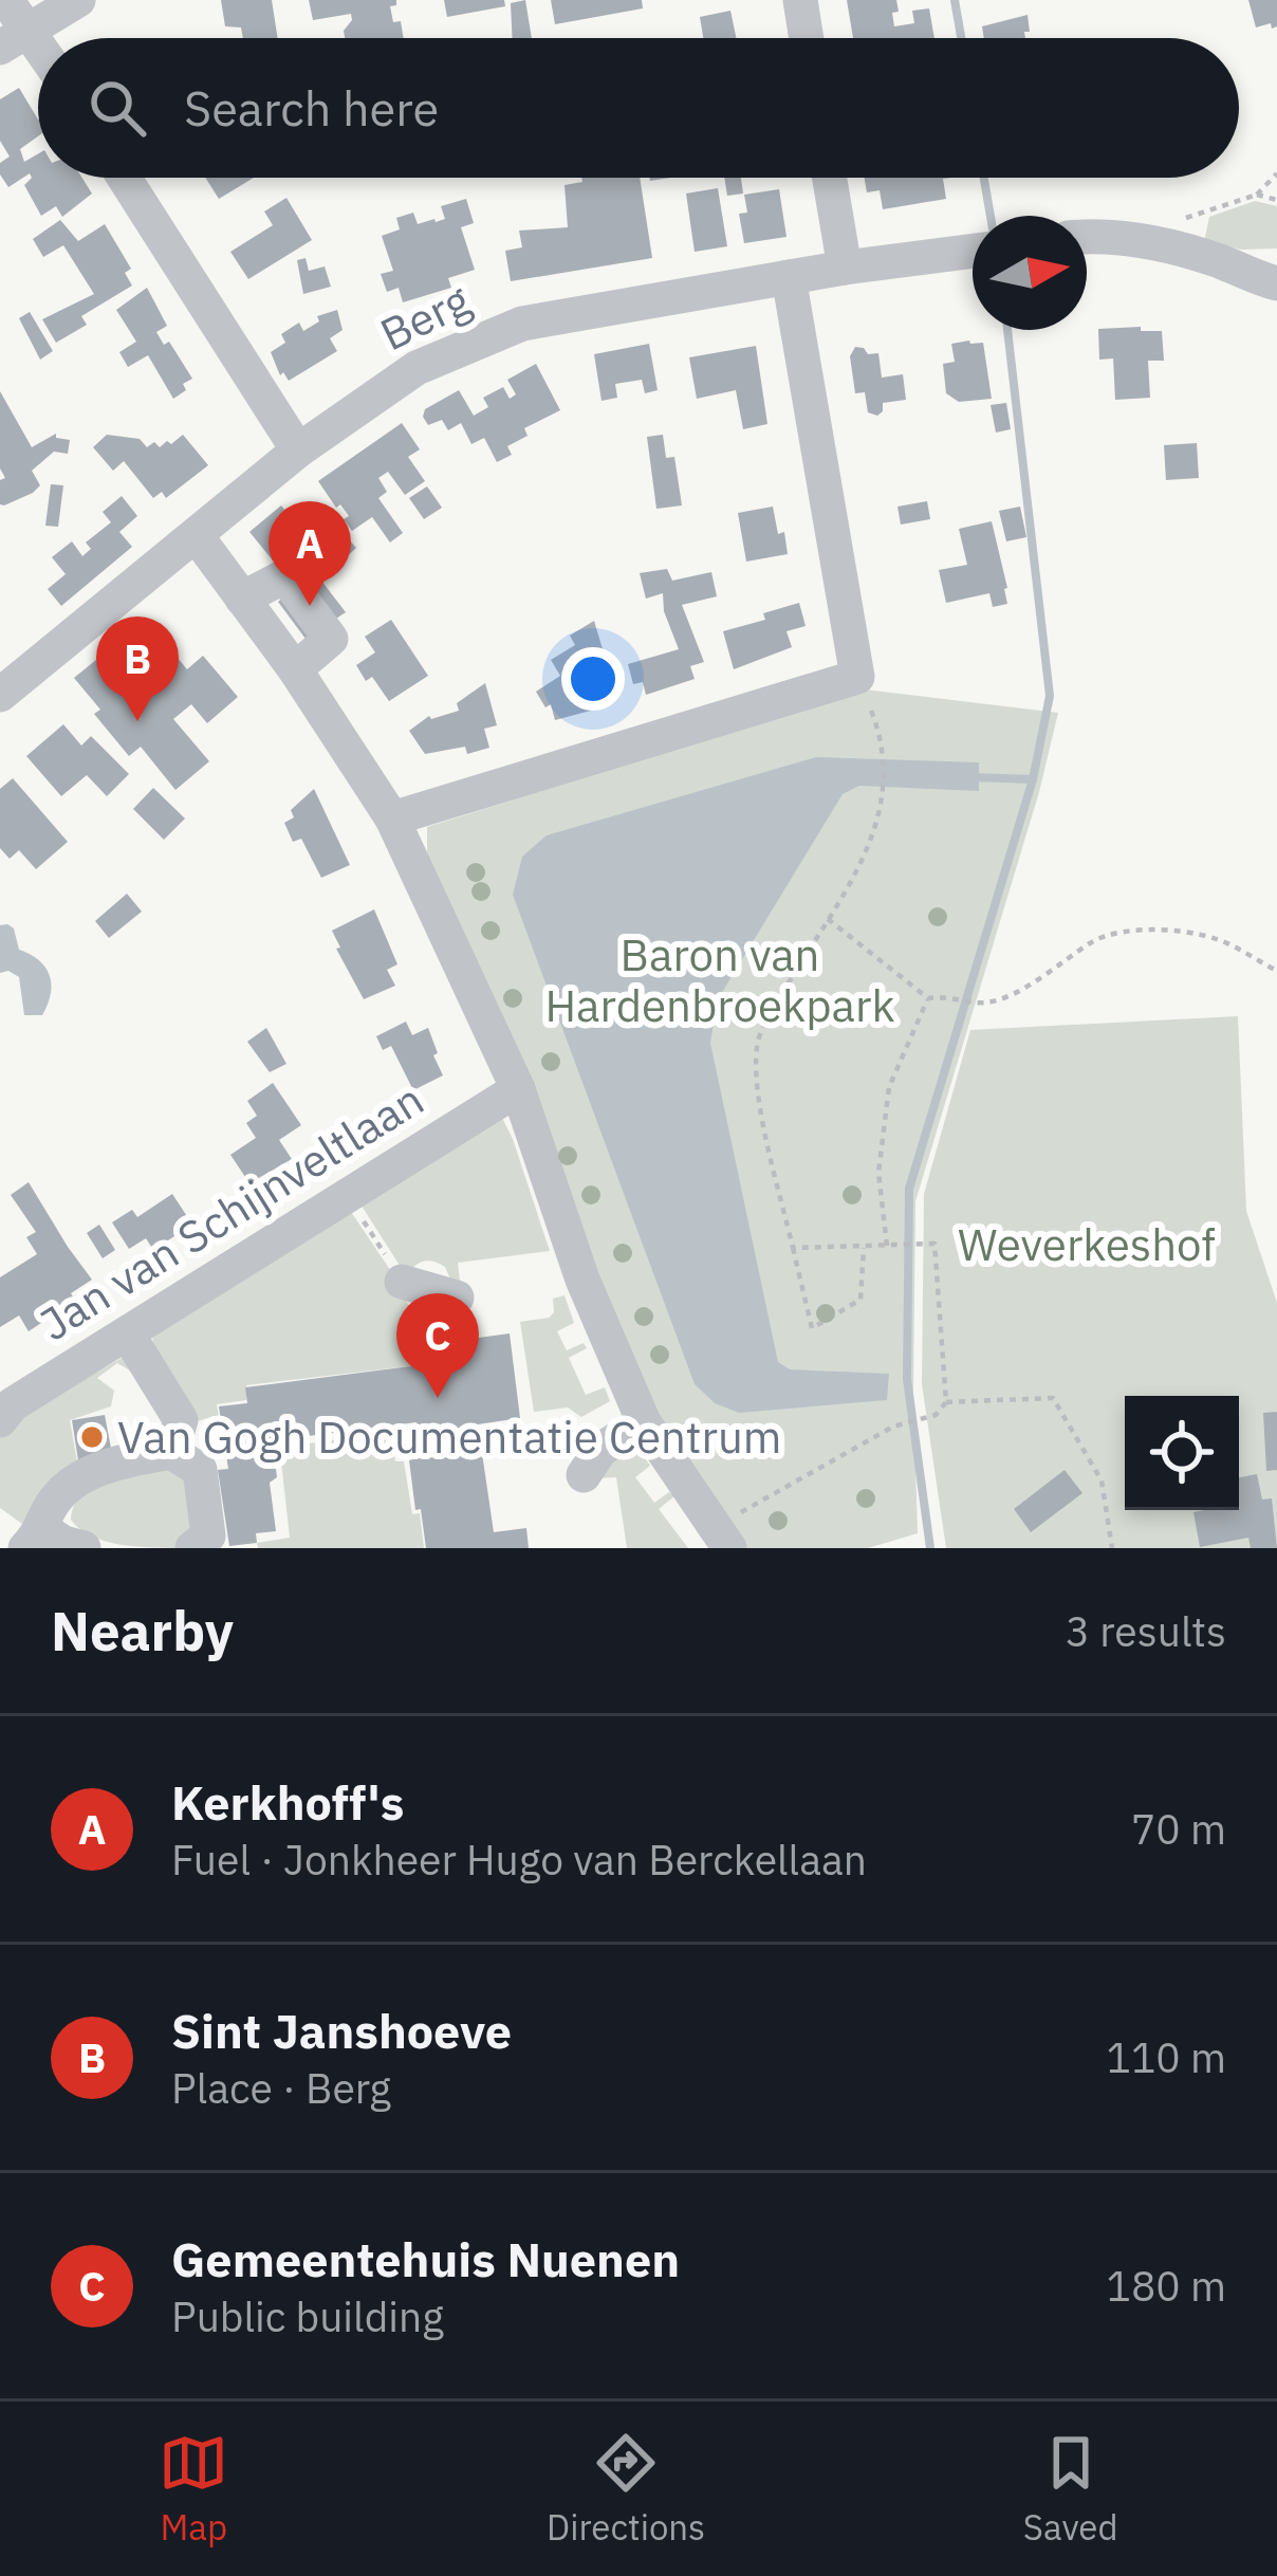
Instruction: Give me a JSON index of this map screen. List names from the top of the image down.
{
  "streets": {
    "street": ["Berg", "Jan van Schijnveltlaan"]
  },
  "parks": ["Baron van Hardenbroekpark", "Weverkeshof"],
  "places": ["Van Gogh Documentatie Centrum"],
  "north": "right",
  "page": {
    "search": "Search here",
    "pins": ["A", "B", "C"],
    "heading": ["Nearby", "3 results"],
    "list": [
      {
        "mark": "A",
        "name": "Kerkhoff's",
        "note": "Fuel · Jonkheer Hugo van Berckellaan",
        "value": "70 m"
      },
      {
        "mark": "B",
        "name": "Sint Janshoeve",
        "note": "Place · Berg",
        "value": "110 m"
      },
      {
        "mark": "C",
        "name": "Gemeentehuis Nuenen",
        "note": "Public building",
        "value": "180 m"
      }
    ],
    "nav": ["Map", "Directions", "Saved"]
  }
}
